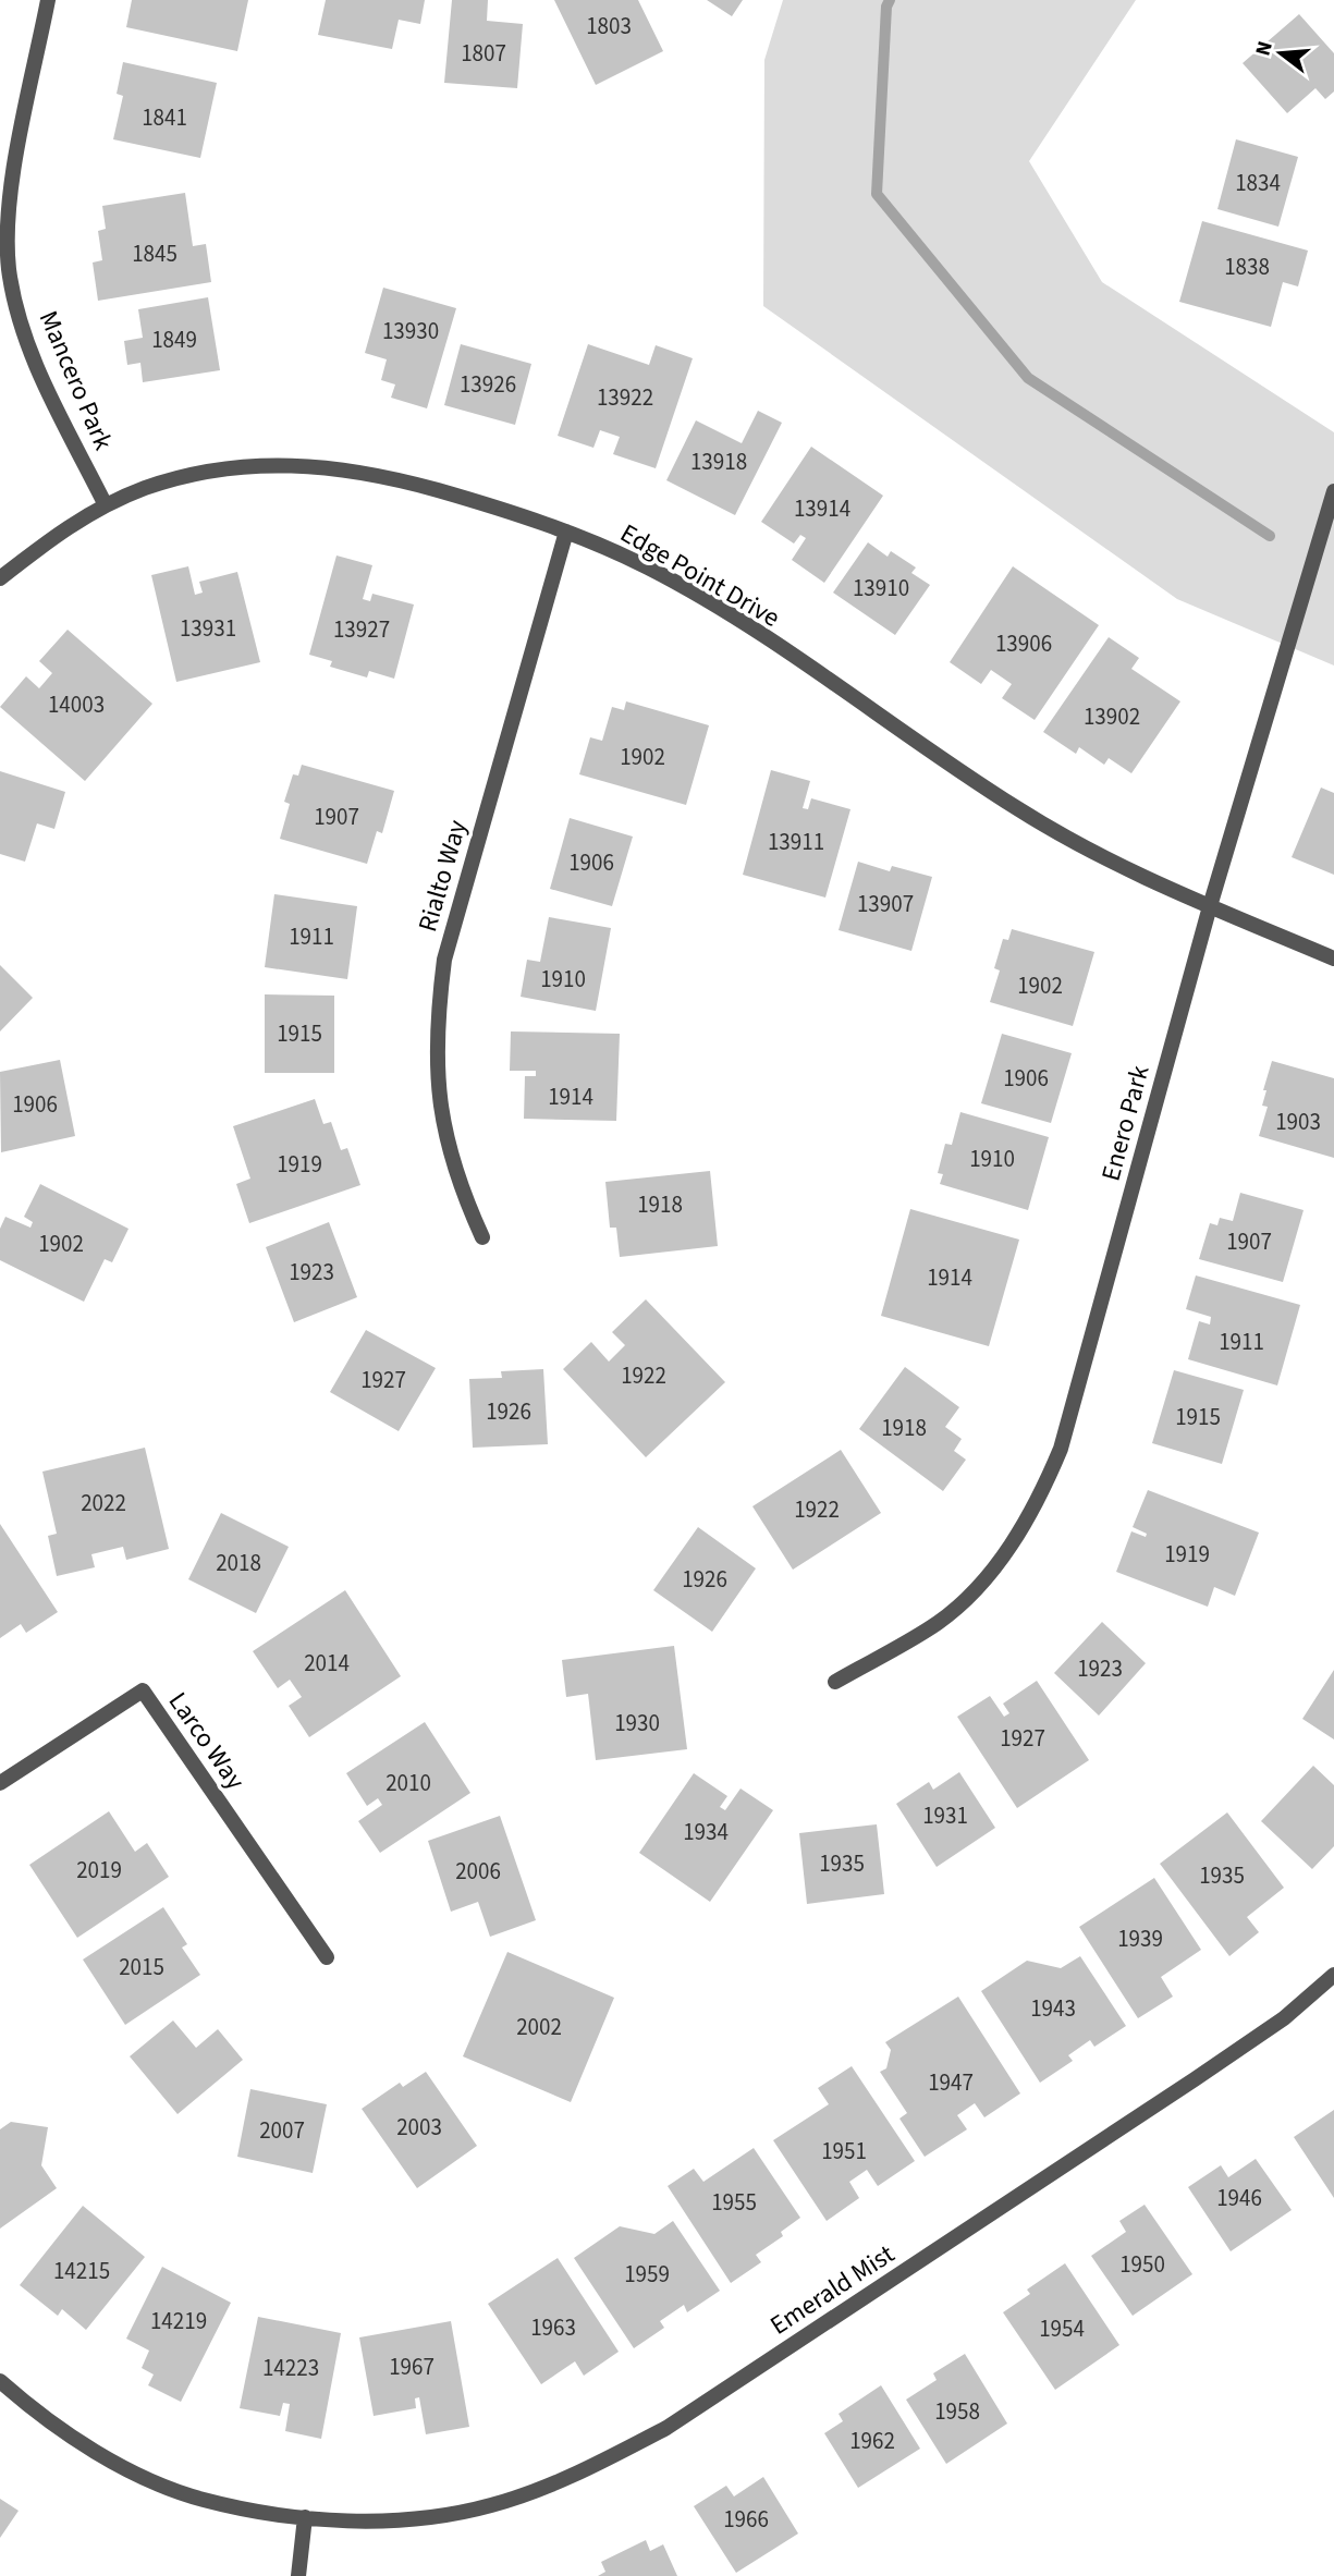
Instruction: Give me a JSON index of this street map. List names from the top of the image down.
{
  "streets": {
    "street": [
      "Mancero Park",
      "Edge Point Drive",
      "Rialto Way",
      "Enero Park",
      "Larco Way",
      "Emerald Mist"
    ]
  },
  "crossings": [
    ["Mancero Park", "Edge Point Drive"],
    ["Edge Point Drive", "Rialto Way"],
    ["Edge Point Drive", "Enero Park"]
  ],
  "house_numbers": [
    "1803",
    "1807",
    "1841",
    "1834",
    "1845",
    "1838",
    "13930",
    "1849",
    "13926",
    "13922",
    "13918",
    "13914",
    "13910",
    "13931",
    "13927",
    "13906",
    "14003",
    "13902",
    "1902",
    "1907",
    "13911",
    "1906",
    "13907",
    "1911",
    "1910",
    "1902",
    "1915",
    "1906",
    "1914",
    "1906",
    "1903",
    "1910",
    "1919",
    "1918",
    "1907",
    "1902",
    "1923",
    "1914",
    "1911",
    "1922",
    "1927",
    "1926",
    "1915",
    "1918",
    "2022",
    "1922",
    "1919",
    "2018",
    "1926",
    "2014",
    "1923",
    "1930",
    "1927",
    "2010",
    "1931",
    "1934",
    "1935",
    "2019",
    "2006",
    "1935",
    "1939",
    "2015",
    "1943",
    "2002",
    "1947",
    "2003",
    "2007",
    "1951",
    "1946",
    "1955",
    "1950",
    "14215",
    "1959",
    "14219",
    "1963",
    "1954",
    "1967",
    "14223",
    "1958",
    "1962",
    "1966"
  ],
  "north": "left"
}
